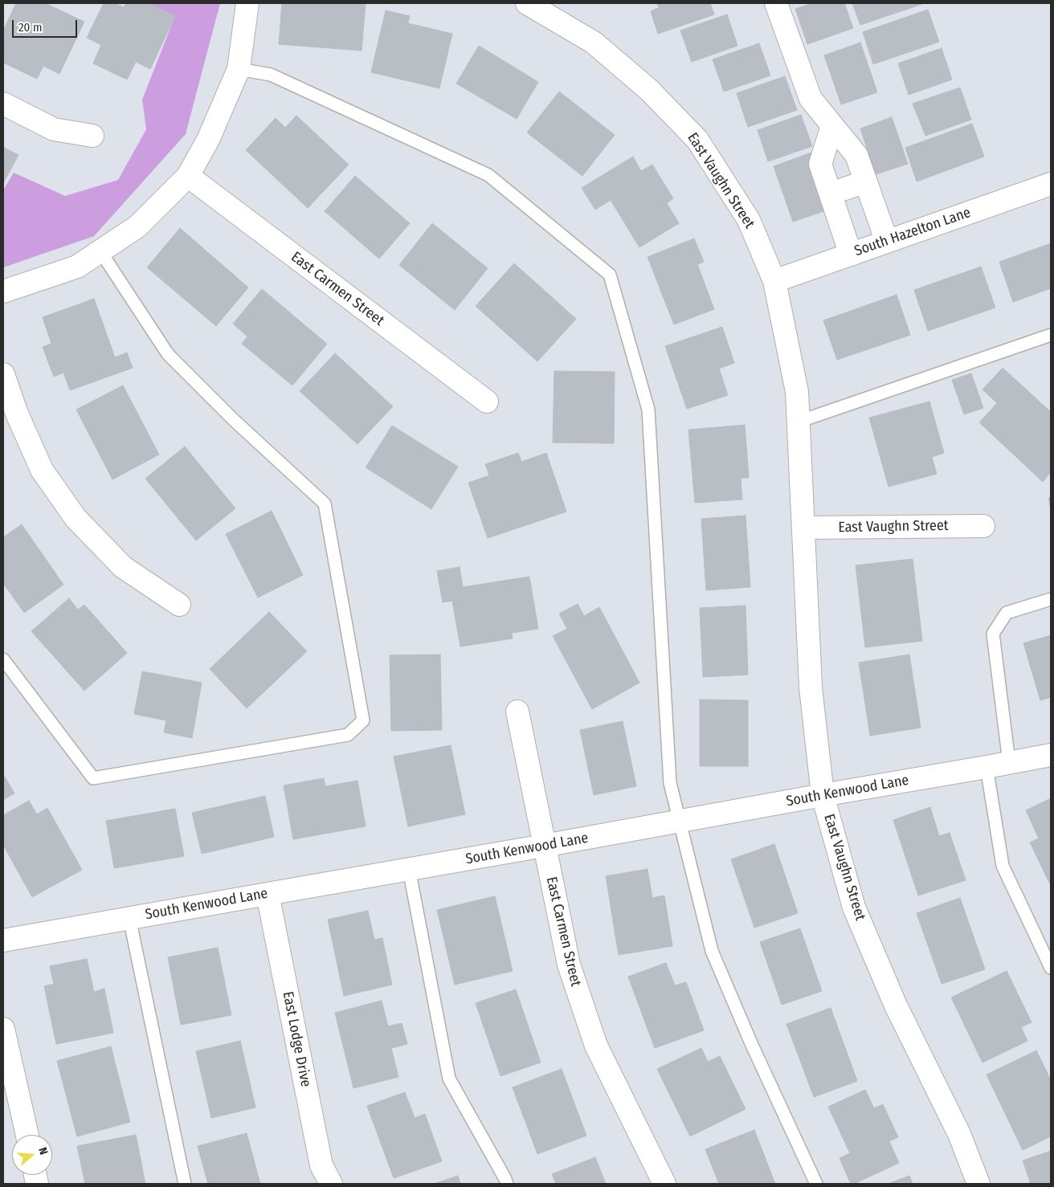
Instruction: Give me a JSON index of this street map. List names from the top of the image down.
{
  "streets": {
    "street": [
      "East Vaughn Street",
      "South Hazelton Lane",
      "East Carmen Street",
      "South Kenwood Lane",
      "East Lodge Drive"
    ]
  },
  "crossings": [
    ["East Vaughn Street", "South Hazelton Lane"],
    ["East Vaughn Street", "South Kenwood Lane"],
    ["East Carmen Street", "South Kenwood Lane"],
    ["South Kenwood Lane", "East Lodge Drive"]
  ],
  "scale_bar": "20 m",
  "north": "right"
}
